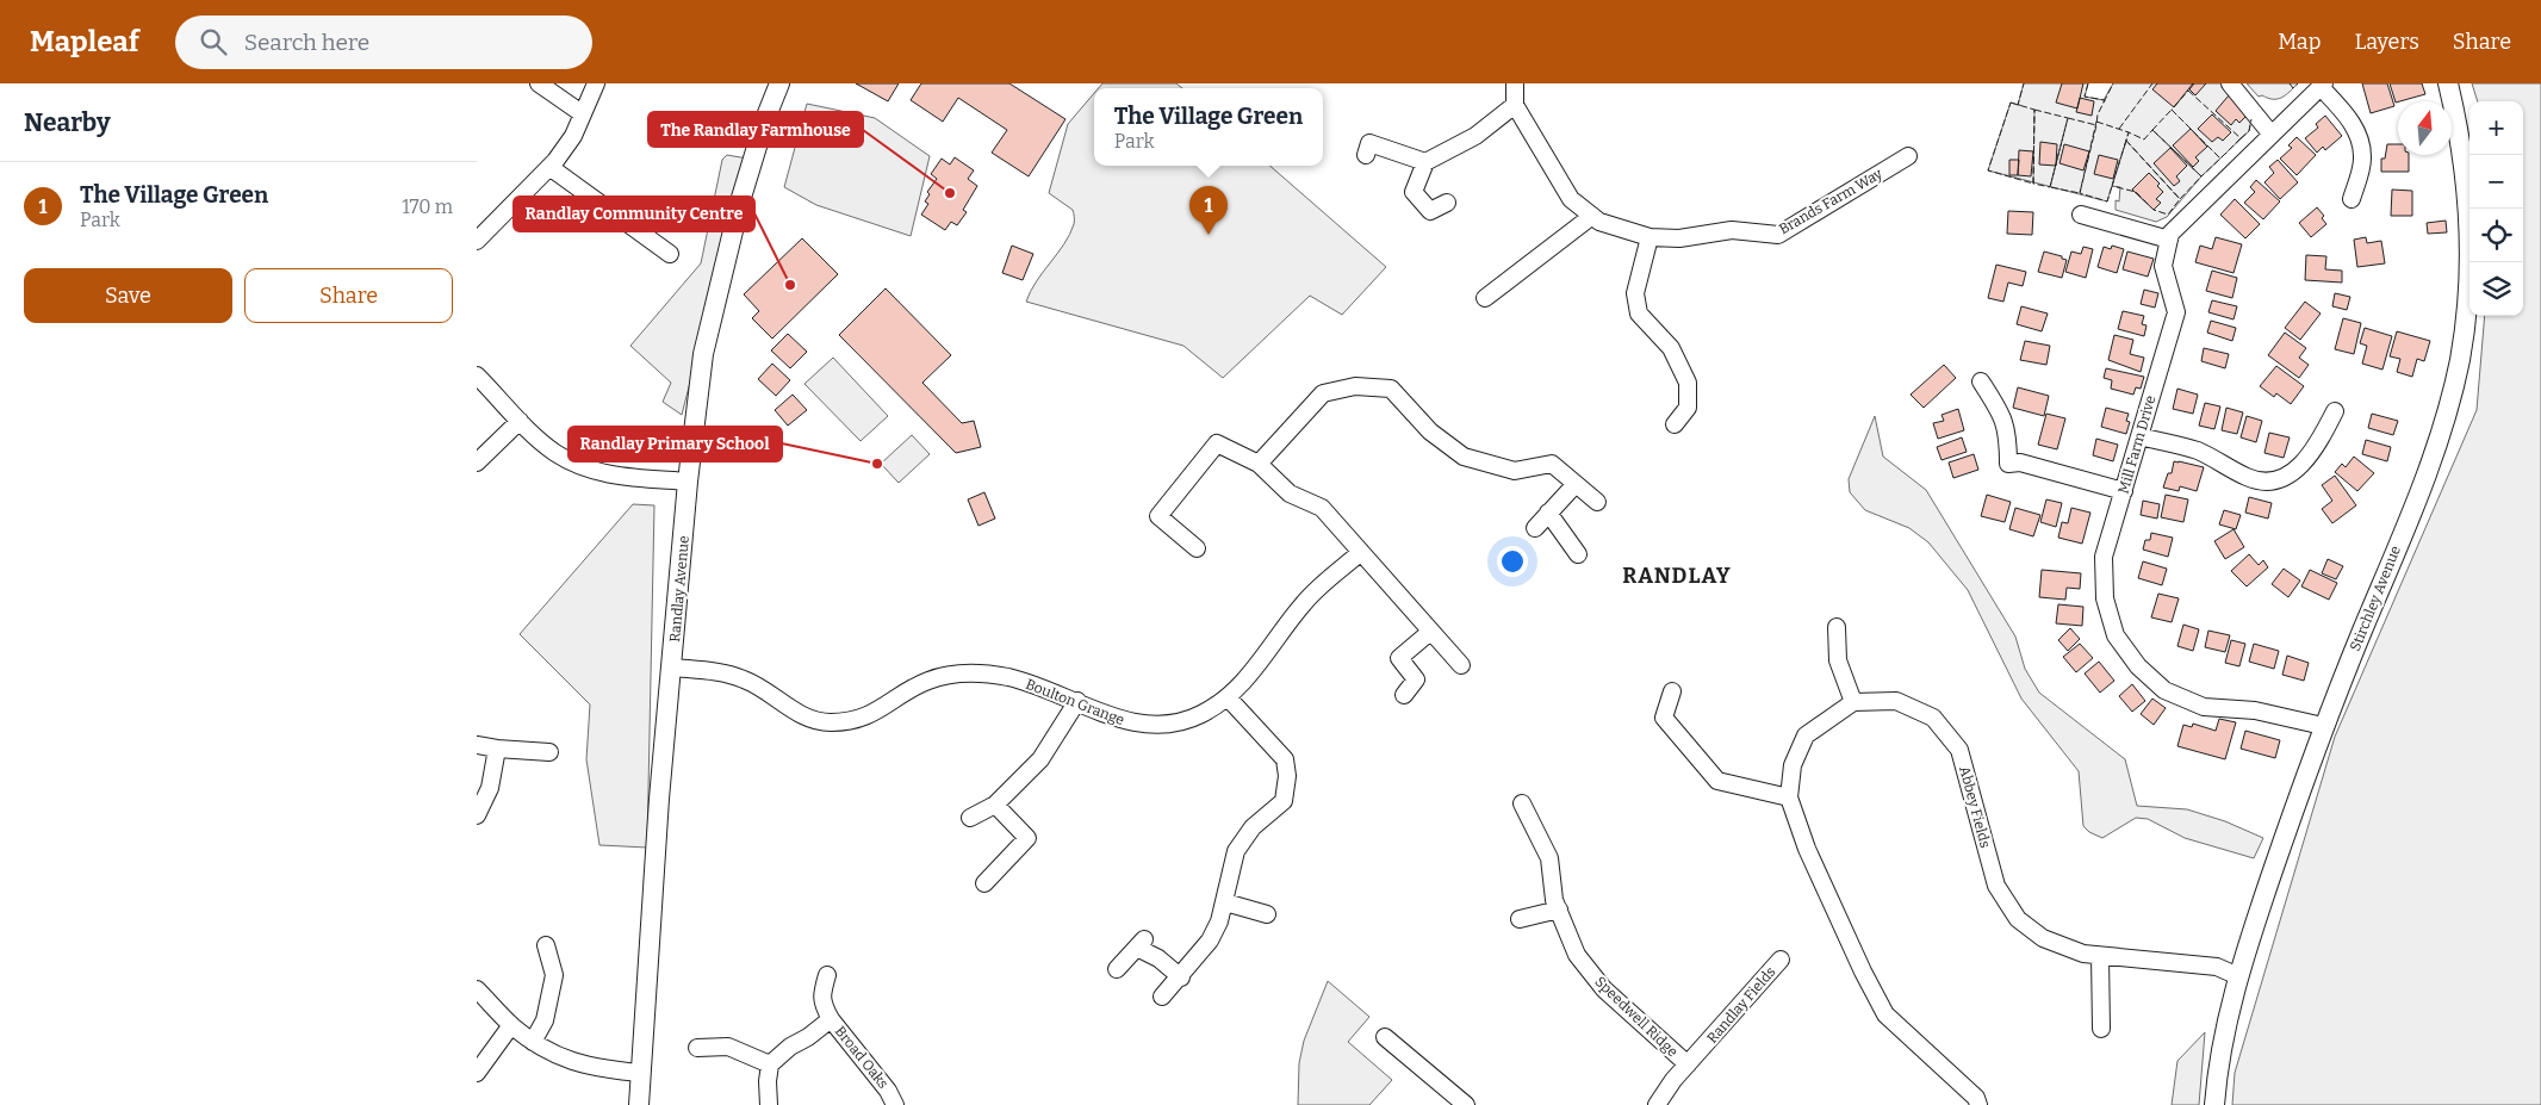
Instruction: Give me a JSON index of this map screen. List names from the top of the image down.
{
  "streets": {
    "street": [
      "Brands Farm Way",
      "Mill Farm Drive",
      "Randlay Avenue",
      "Stirchley Avenue",
      "Boulton Grange",
      "Abbey Fields",
      "Randlay Fields",
      "Speedwell Ridge",
      "Broad Oaks"
    ]
  },
  "crossings": [
    ["Mill Farm Drive", "Stirchley Avenue"],
    ["Randlay Avenue", "Boulton Grange"],
    ["Stirchley Avenue", "Abbey Fields"],
    ["Randlay Fields", "Speedwell Ridge"]
  ],
  "districts": ["RANDLAY"],
  "places": ["The Randlay Farmhouse", "Randlay Community Centre", "Randlay Primary School"],
  "north": "top",
  "page": {
    "header": "Mapleaf",
    "search": "Search here",
    "nav": ["Map", "Layers", "Share"],
    "heading": "Nearby",
    "popup": ["The Village Green", "Park"],
    "map_buttons": ["+", "−"],
    "list": [
      {
        "mark": "1",
        "name": "The Village Green",
        "note": "Park",
        "value": "170 m"
      }
    ],
    "pins": "1",
    "buttons": ["Save", "Share"]
  }
}
